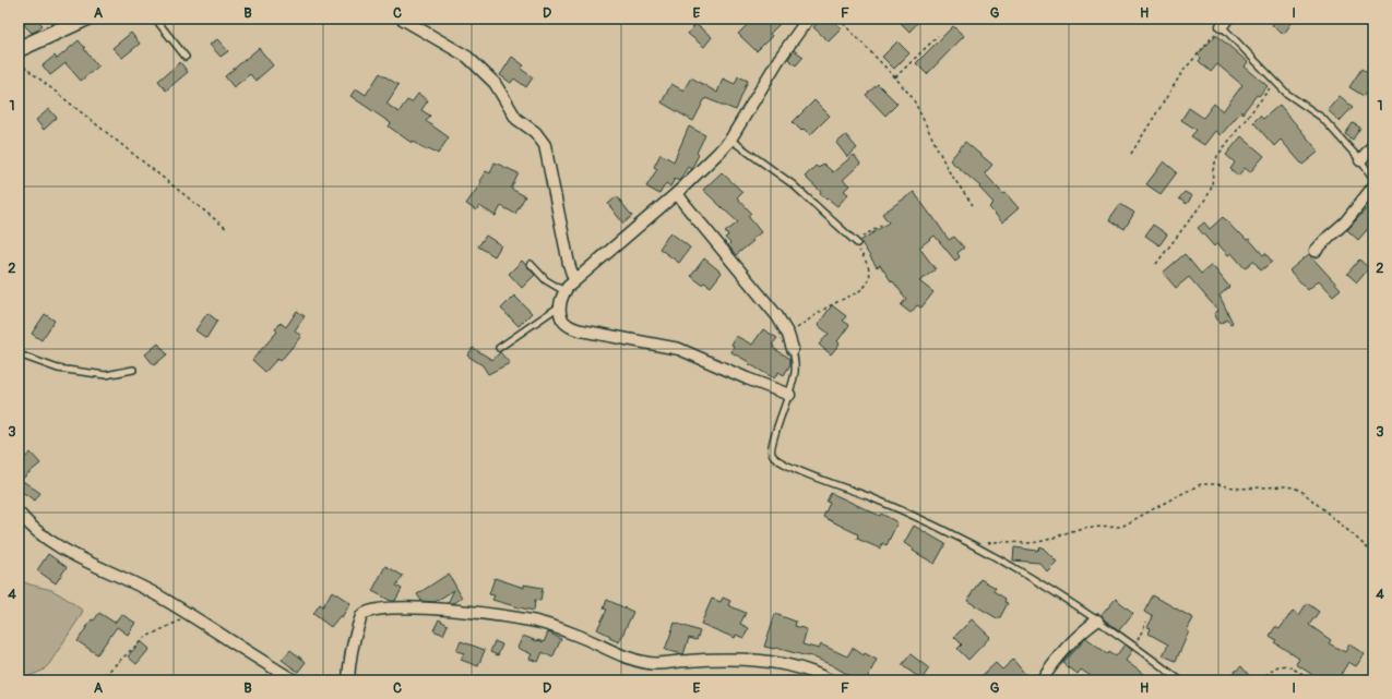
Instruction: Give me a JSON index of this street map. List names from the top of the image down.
{
  "grid": {
    "columns": [
      "A",
      "B",
      "C",
      "D",
      "E",
      "F",
      "G",
      "H",
      "I"
    ],
    "rows": [
      "1",
      "2",
      "3",
      "4"
    ]
  }
}
